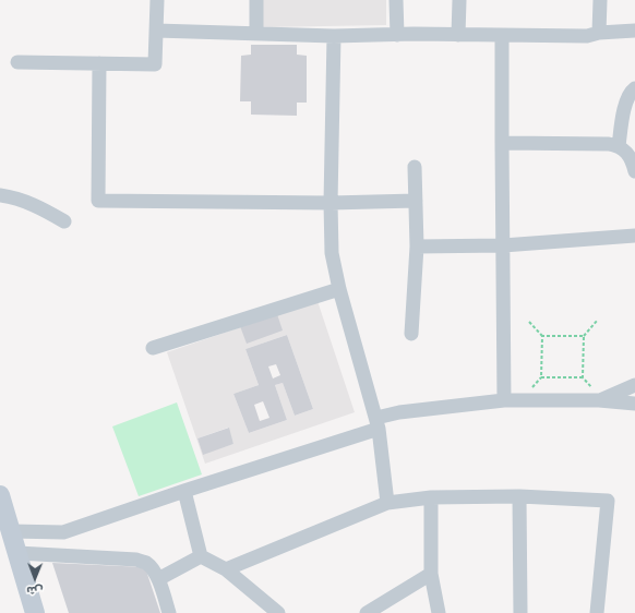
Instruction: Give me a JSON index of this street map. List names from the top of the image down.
{
  "north": "bottom"
}
